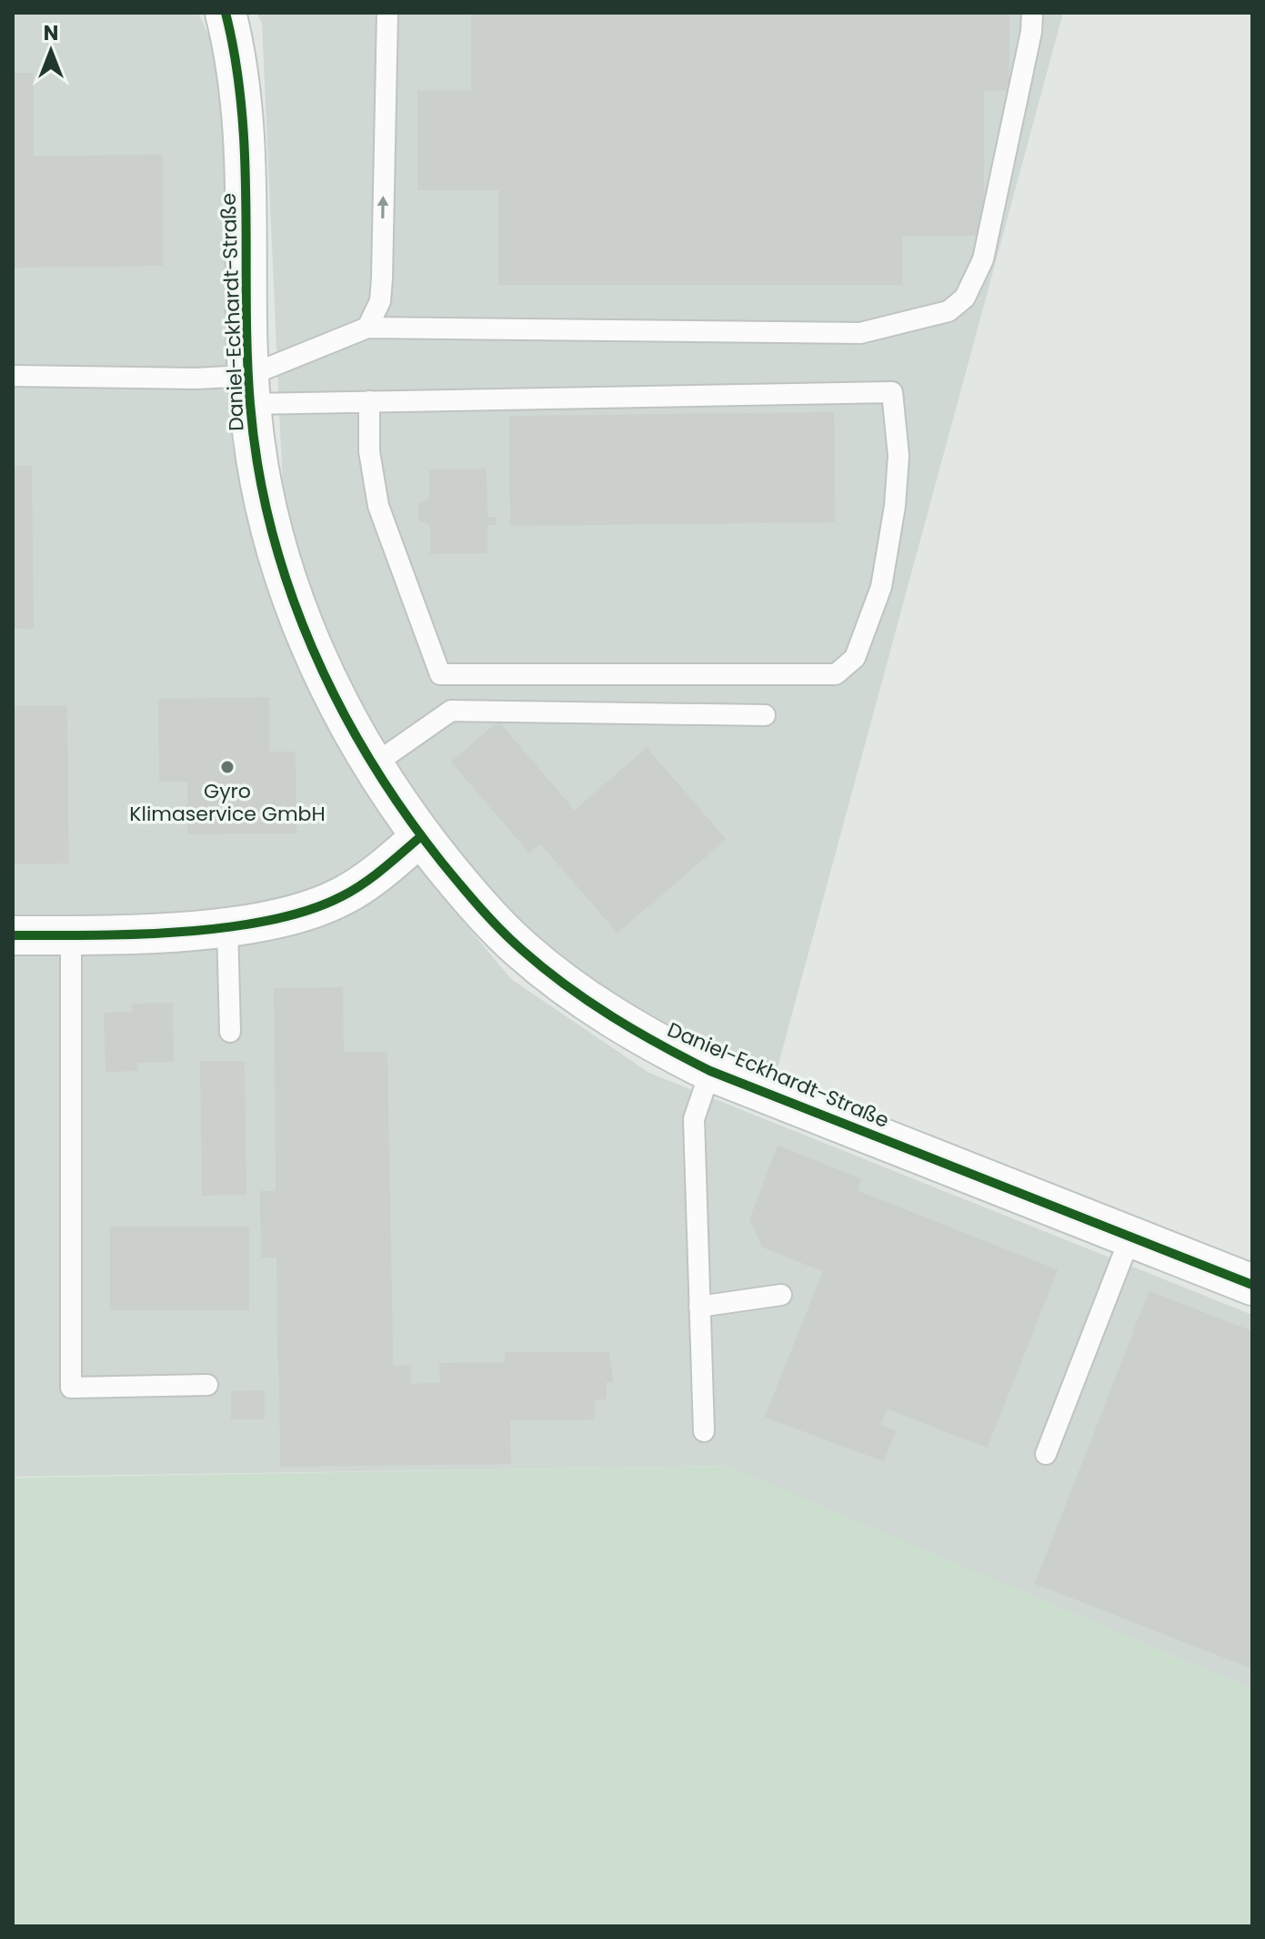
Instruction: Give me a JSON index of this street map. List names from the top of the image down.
{
  "streets": {
    "street": ["Daniel-Eckhardt-Straße"]
  },
  "places": ["Gyro Klimaservice GmbH"],
  "north": "top"
}
